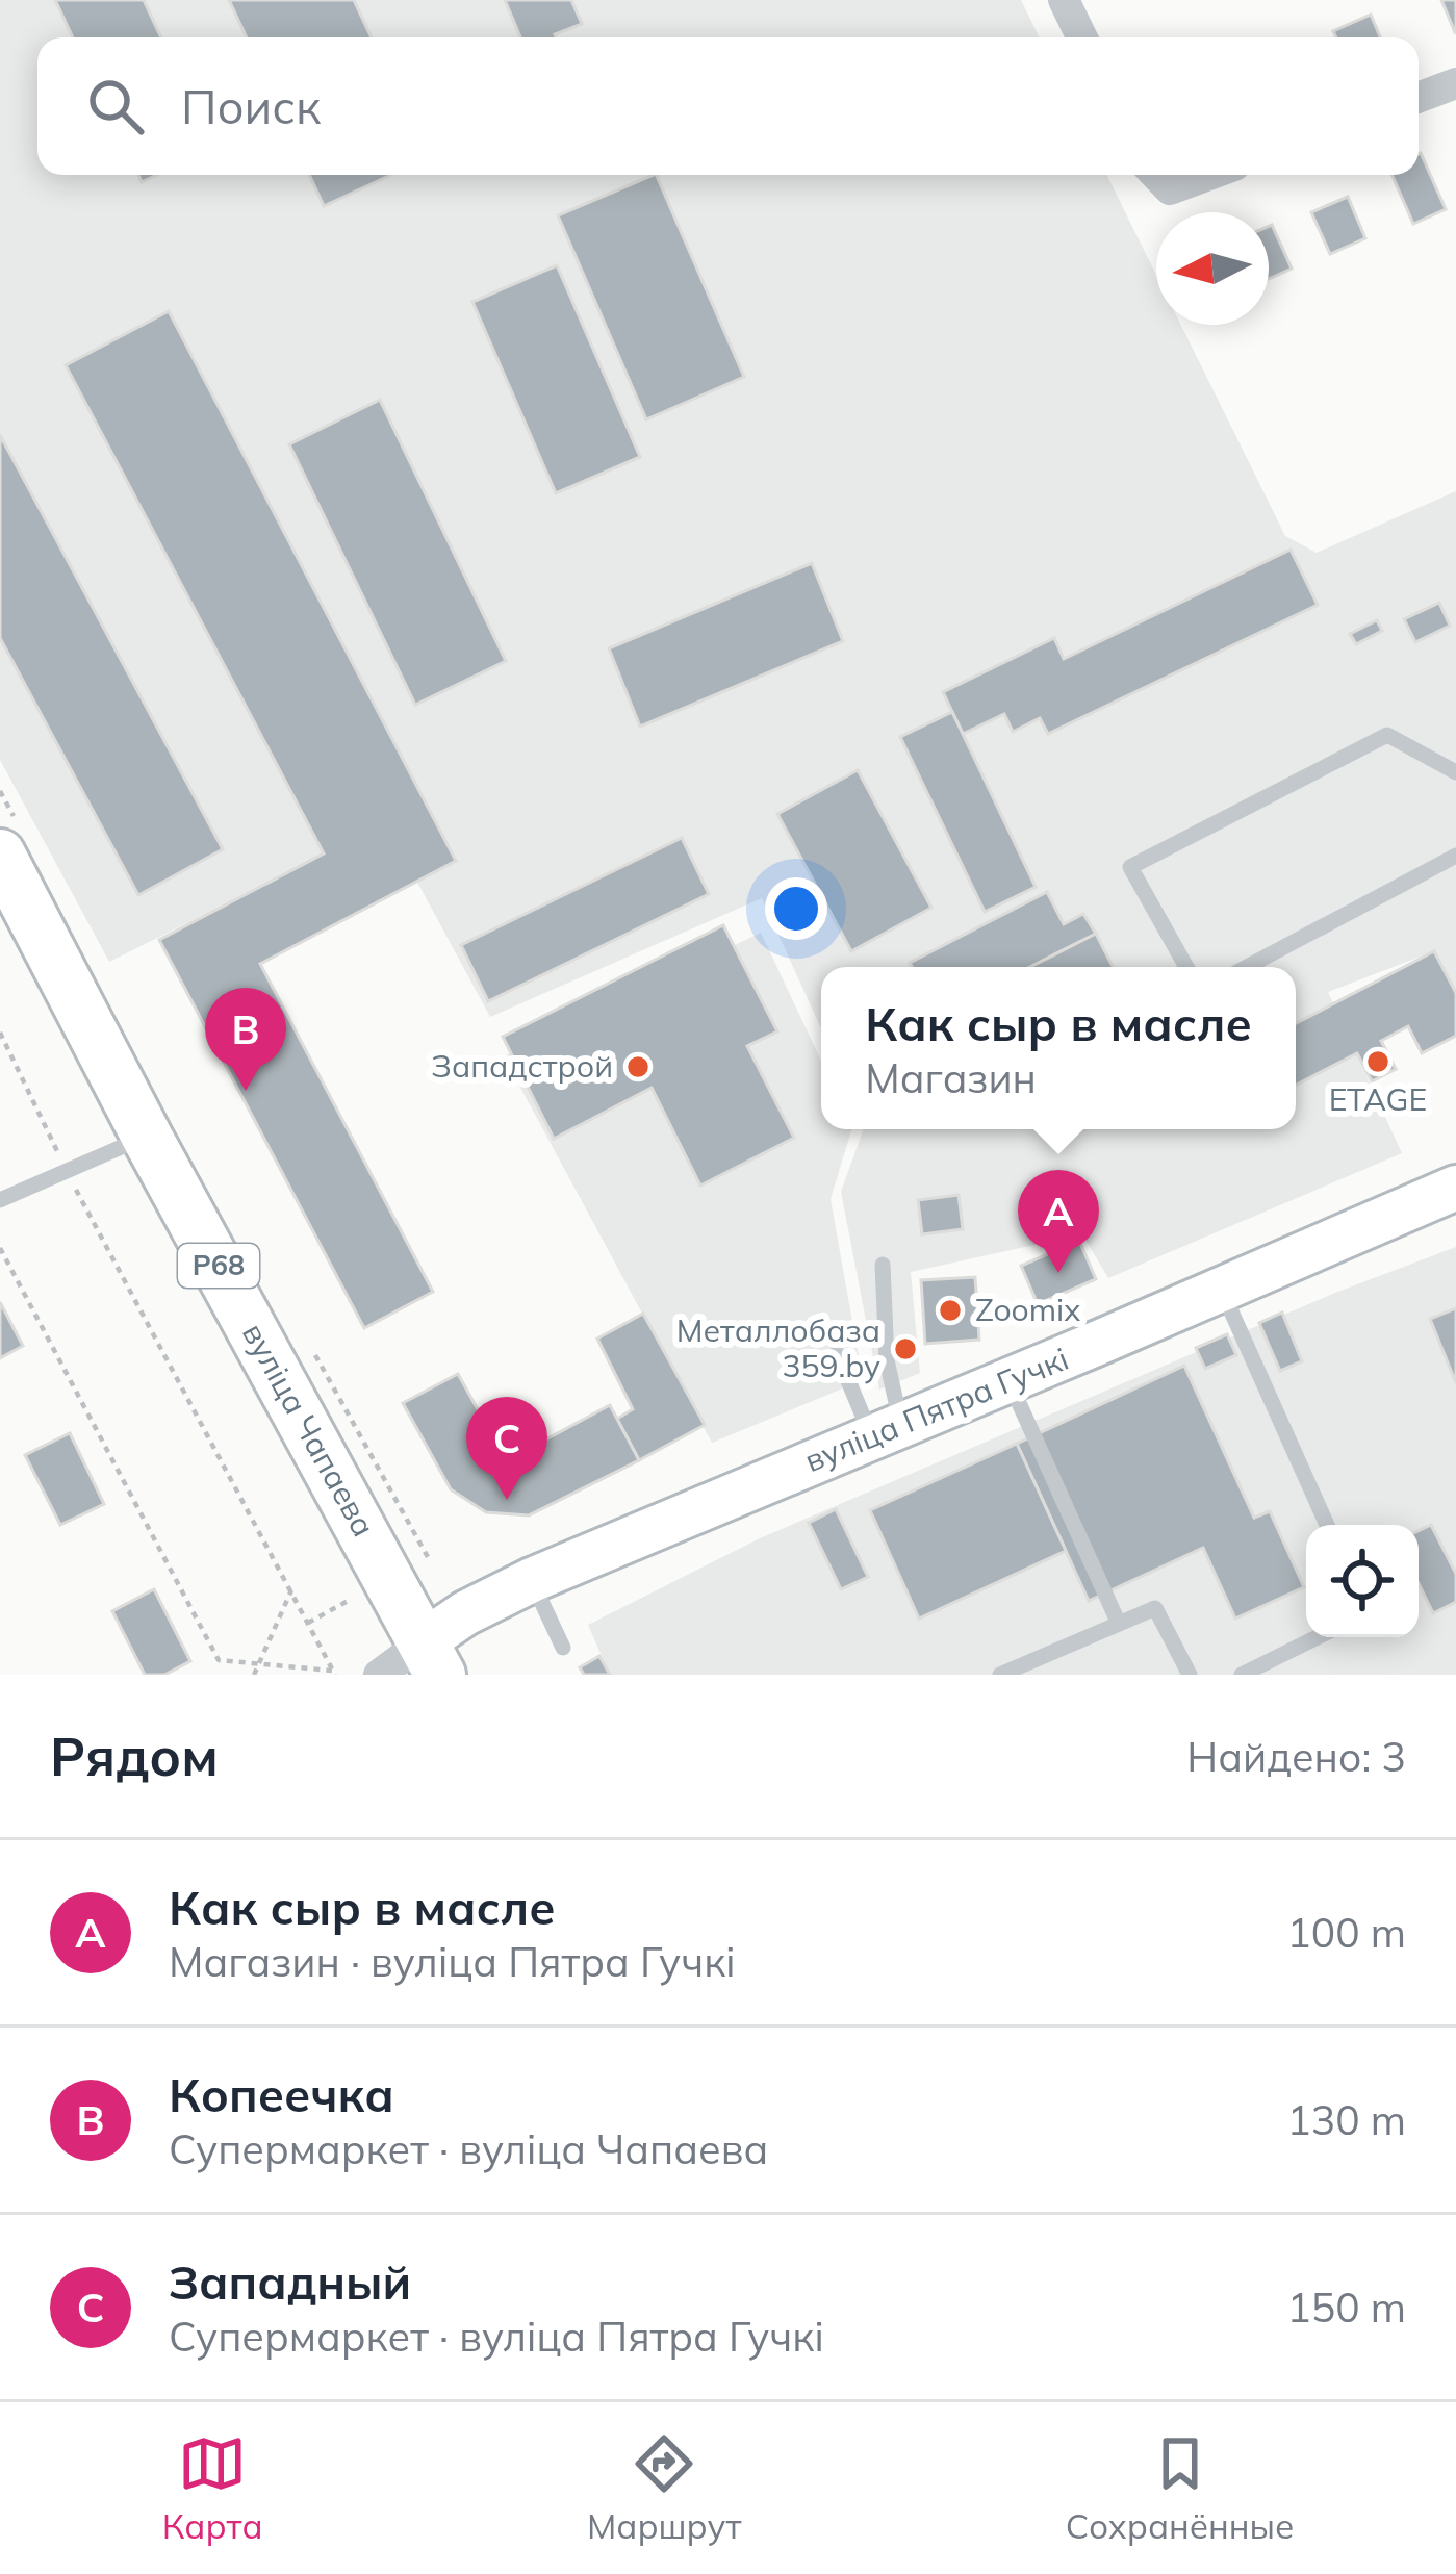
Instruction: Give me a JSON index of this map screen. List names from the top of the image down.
{
  "streets": {
    "main road": ["Р68", "вуліца Чапаева"],
    "street": ["вуліца Пятра Гучкі"]
  },
  "crossings": [
    ["вуліца Пятра Гучкі", "вуліца Чапаева"]
  ],
  "places": [
    "ETAGE",
    "Западстрой",
    "Zoomix",
    "Металлобаза 359.by"
  ],
  "north": "left",
  "page": {
    "search": "Поиск",
    "popup": ["Как сыр в масле", "Магазин"],
    "pins": ["B", "A", "C"],
    "heading": ["Рядом", "Найдено: 3"],
    "list": [
      {
        "mark": "A",
        "name": "Как сыр в масле",
        "note": "Магазин · вуліца Пятра Гучкі",
        "value": "100 m"
      },
      {
        "mark": "B",
        "name": "Копеечка",
        "note": "Супермаркет · вуліца Чапаева",
        "value": "130 m"
      },
      {
        "mark": "C",
        "name": "Западный",
        "note": "Супермаркет · вуліца Пятра Гучкі",
        "value": "150 m"
      }
    ],
    "nav": ["Карта", "Маршрут", "Сохранённые"]
  }
}
